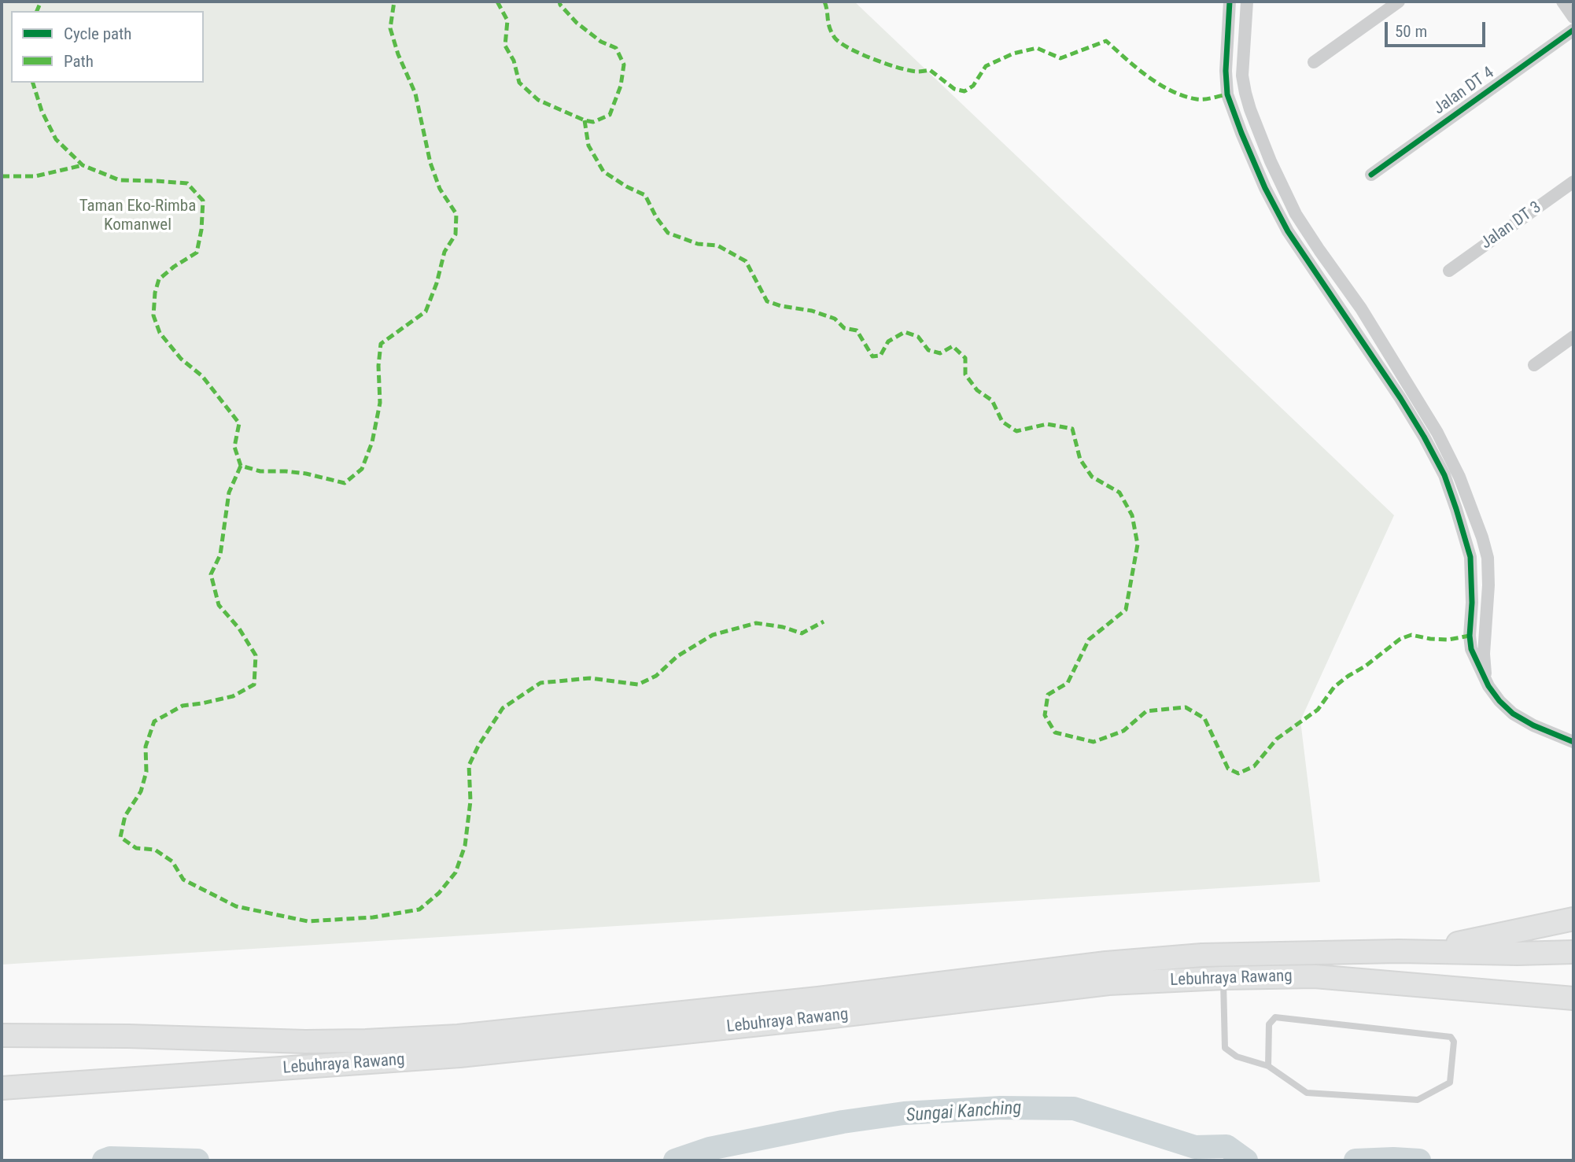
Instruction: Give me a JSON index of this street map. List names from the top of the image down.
{
  "streets": {
    "highway": ["Lebuhraya Rawang"],
    "street": ["Jalan DT 4", "Jalan DT 3"]
  },
  "water": ["Sungai Kanching"],
  "parks": ["Taman Eko-Rimba Komanwel"],
  "legend": ["Cycle path", "Path"],
  "scale_bar": "50 m"
}
